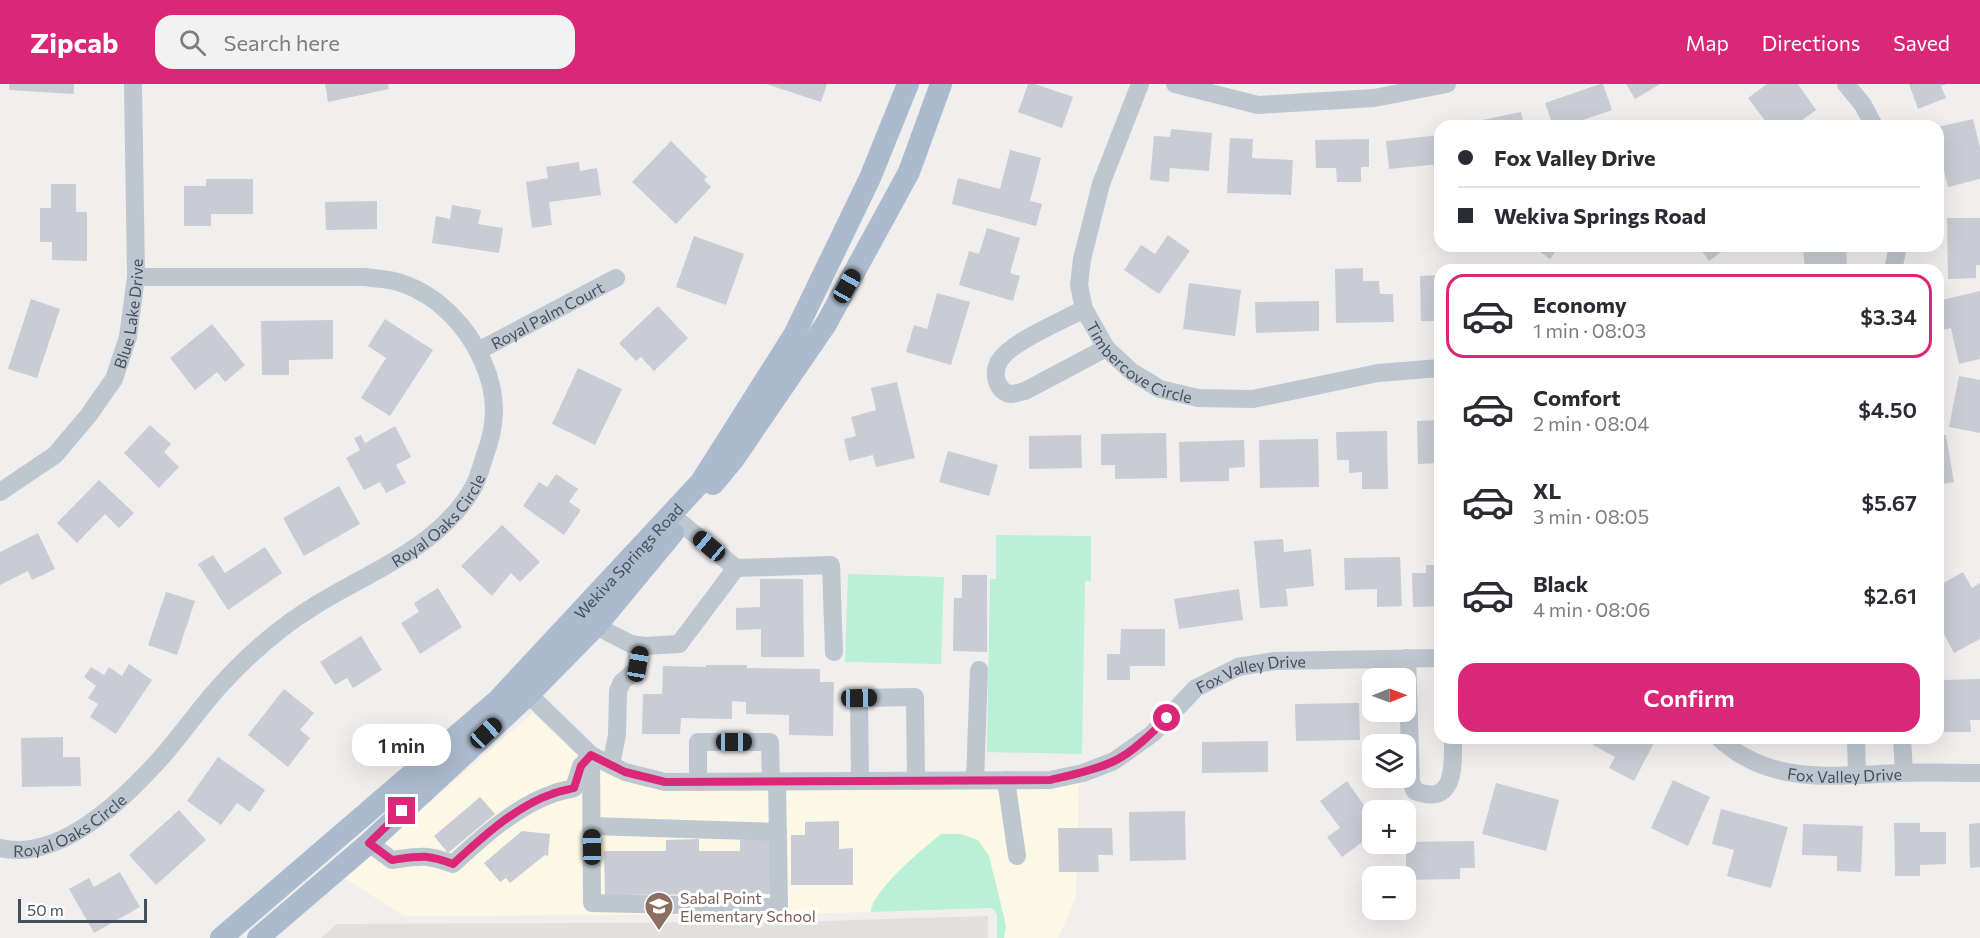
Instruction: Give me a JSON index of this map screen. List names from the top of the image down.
{
  "streets": {
    "main road": ["Wekiva Springs Road"],
    "street": [
      "Blue Lake Drive",
      "Royal Palm Court",
      "Timbercove Circle",
      "Royal Oaks Circle",
      "Fox Valley Drive"
    ]
  },
  "crossings": [
    ["Blue Lake Drive", "Royal Oaks Circle"],
    ["Royal Palm Court", "Royal Oaks Circle"],
    ["Wekiva Springs Road", "Fox Valley Drive"]
  ],
  "places": {
    "school or university": ["Sabal Point Elementary School"]
  },
  "scale_bar": "50 m",
  "north": "right",
  "page": {
    "header": "Zipcab",
    "search": "Search here",
    "nav": ["Map", "Directions", "Saved"],
    "banner": ["Fox Valley Drive", "Wekiva Springs Road"],
    "list": [
      {
        "name": "Economy",
        "note": "1 min · 08:03",
        "value": "$3.34"
      },
      {
        "name": "Comfort",
        "note": "2 min · 08:04",
        "value": "$4.50"
      },
      {
        "name": "XL",
        "note": "3 min · 08:05",
        "value": "$5.67"
      },
      {
        "name": "Black",
        "note": "4 min · 08:06",
        "value": "$2.61"
      }
    ],
    "buttons": "Confirm",
    "map_buttons": ["+", "−"],
    "bubble": "1 min",
    "scale": "50 m"
  }
}
